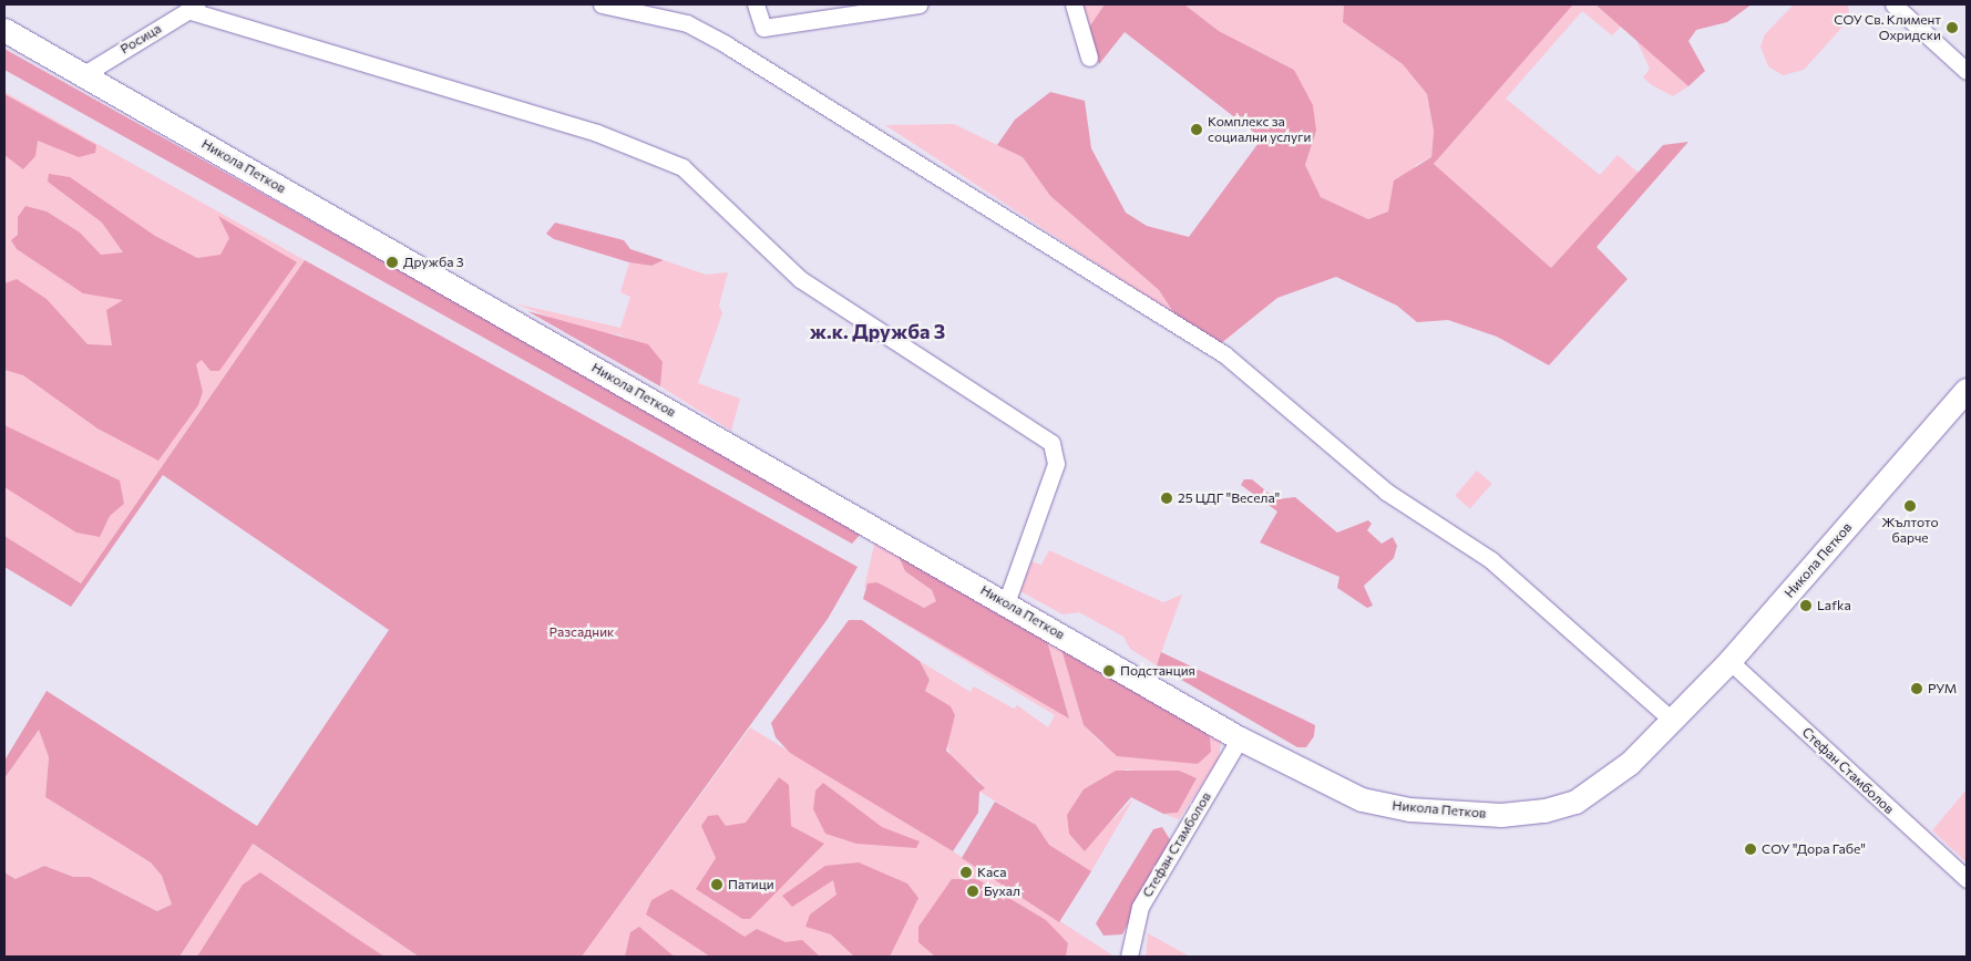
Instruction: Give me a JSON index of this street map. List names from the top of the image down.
{
  "streets": {
    "street": ["Росица", "Никола Петков", "Стефан Стамболов"]
  },
  "crossings": [
    ["Росица", "Никола Петков"],
    ["Никола Петков", "Стефан Стамболов"]
  ],
  "districts": ["ж.к. Дружба 3"],
  "parks": ["Разсадник"],
  "places": [
    "СОУ Св. Климент Охридски",
    "Комплекс за социални услуги",
    "Дружба 3",
    "25 ЦДГ \"Весела\"",
    "Жълтото барче",
    "Lafka",
    "Подстанция",
    "РУМ",
    "СОУ \"Дора Габе\"",
    "Каса",
    "Патици",
    "Бухал"
  ]
}
